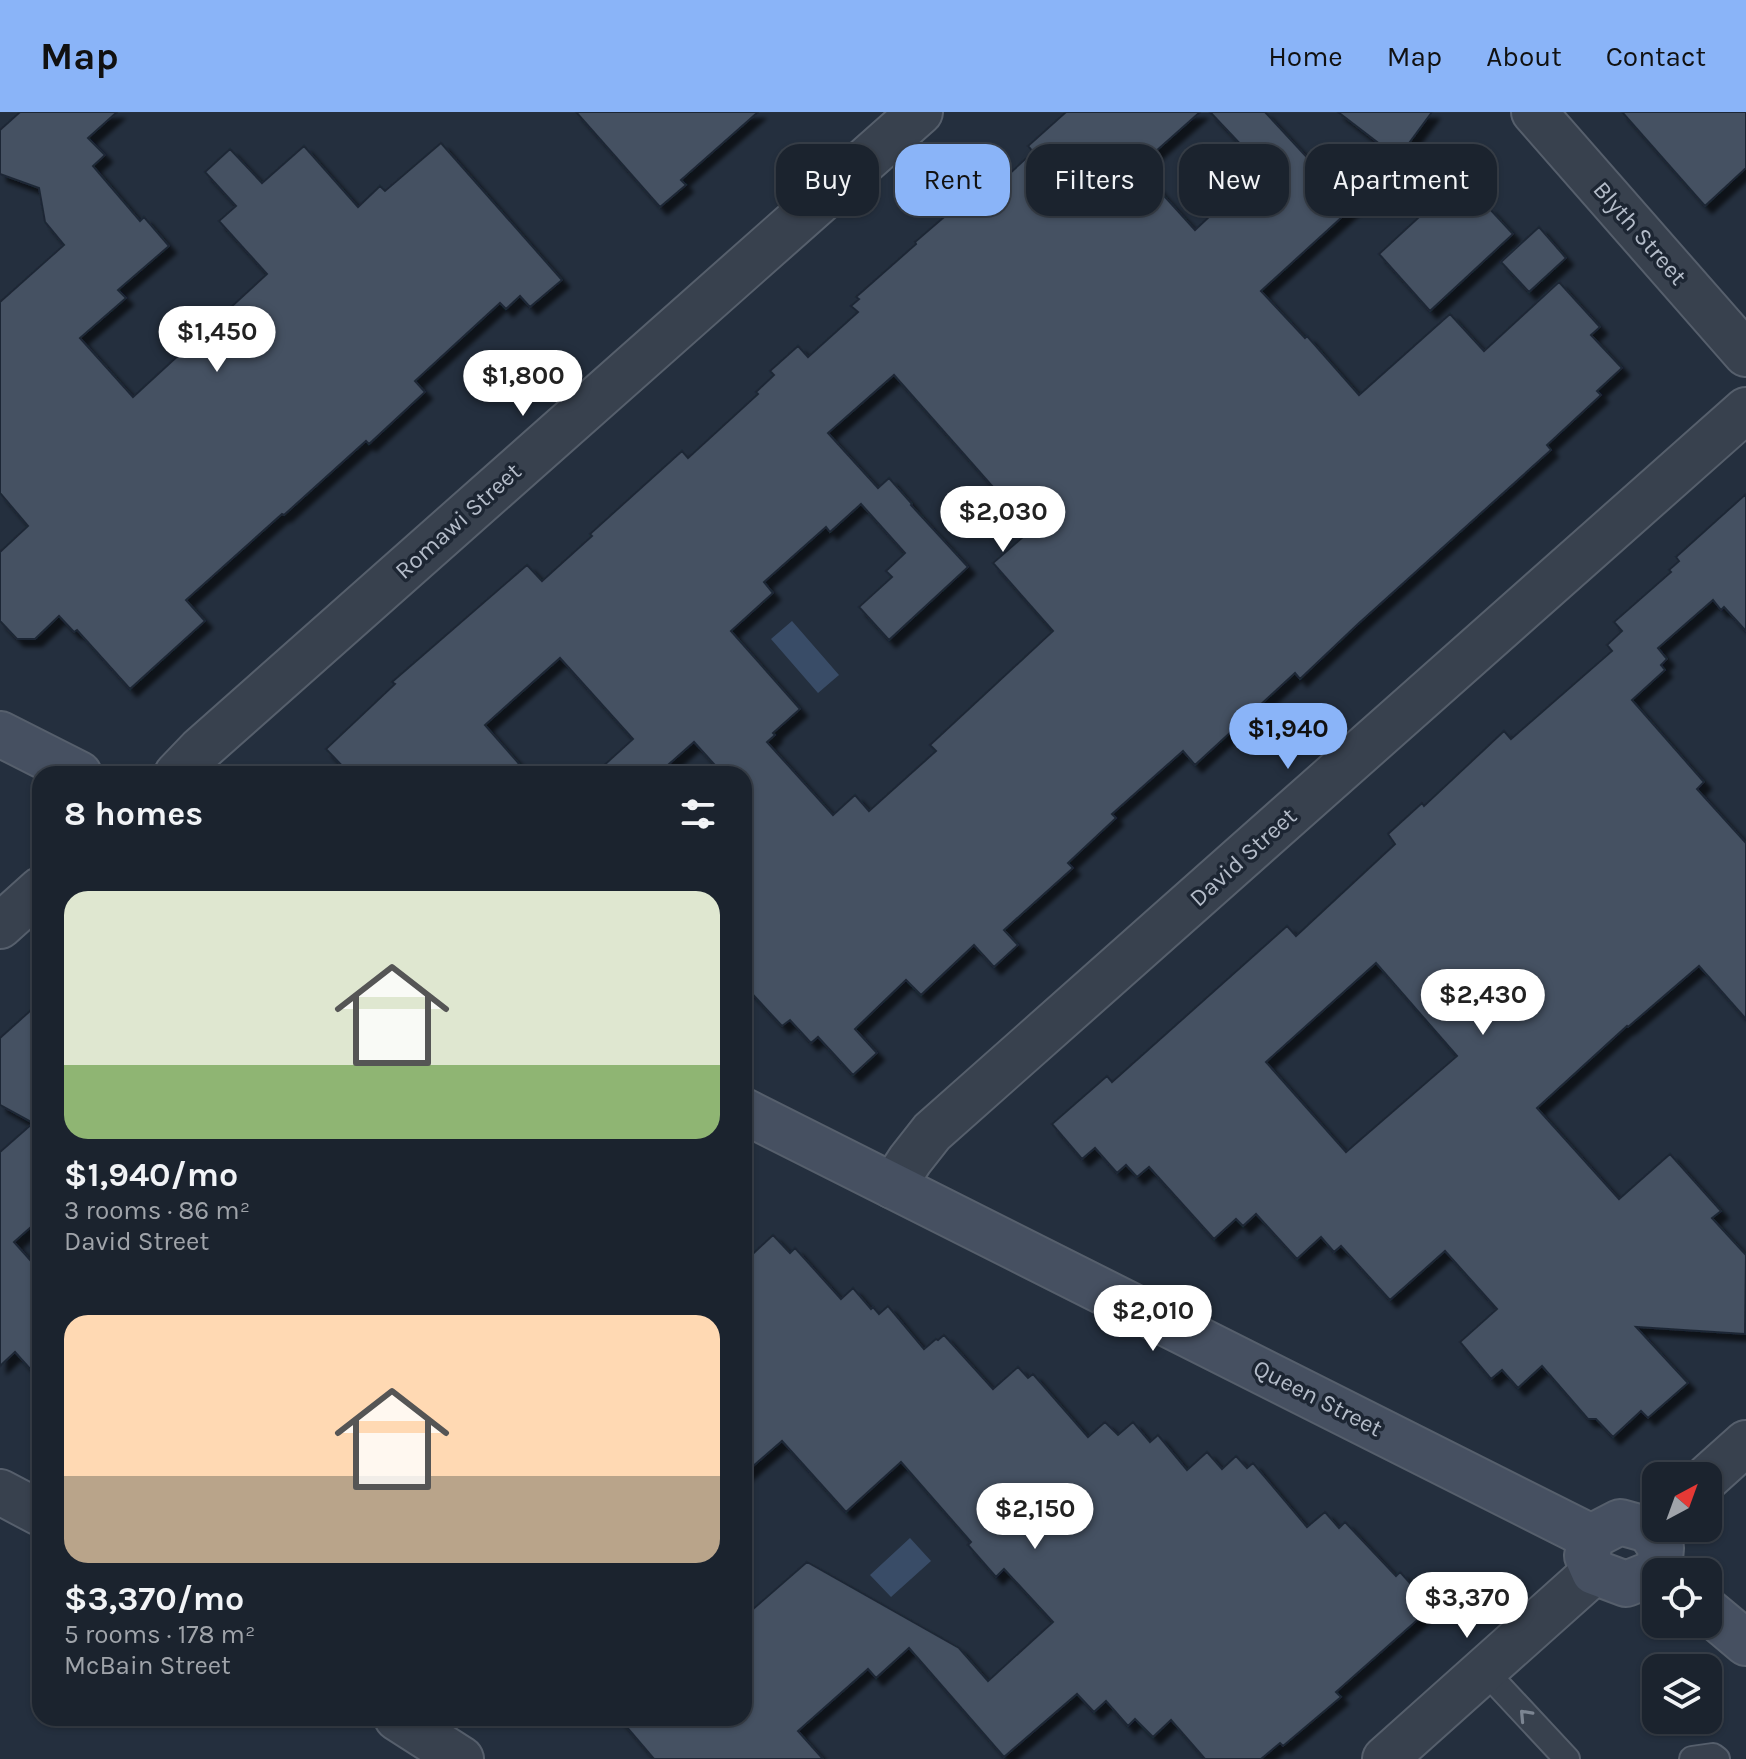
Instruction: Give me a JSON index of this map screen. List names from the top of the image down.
{
  "streets": {
    "main road": ["Queen Street"],
    "street": ["Blyth Street", "Romawi Street", "David Street"]
  },
  "crossings": [
    ["David Street", "Queen Street"]
  ],
  "north": "top right",
  "page": {
    "header": "Map",
    "nav": [
      "Home",
      "Map",
      "About",
      "Contact"
    ],
    "chip": [
      "Buy",
      "Rent",
      "Filters",
      "New",
      "Apartment"
    ],
    "price": [
      "$1,450",
      "$1,800",
      "$2,030",
      "$1,940",
      "$2,430",
      "$2,010",
      "$2,150",
      "$3,370"
    ],
    "heading": "8 homes",
    "list": [
      {
        "name": "$1,940/mo",
        "note": "3 rooms · 86 m² · David Street"
      },
      {
        "name": "$3,370/mo",
        "note": "5 rooms · 178 m² · McBain Street"
      }
    ]
  }
}
